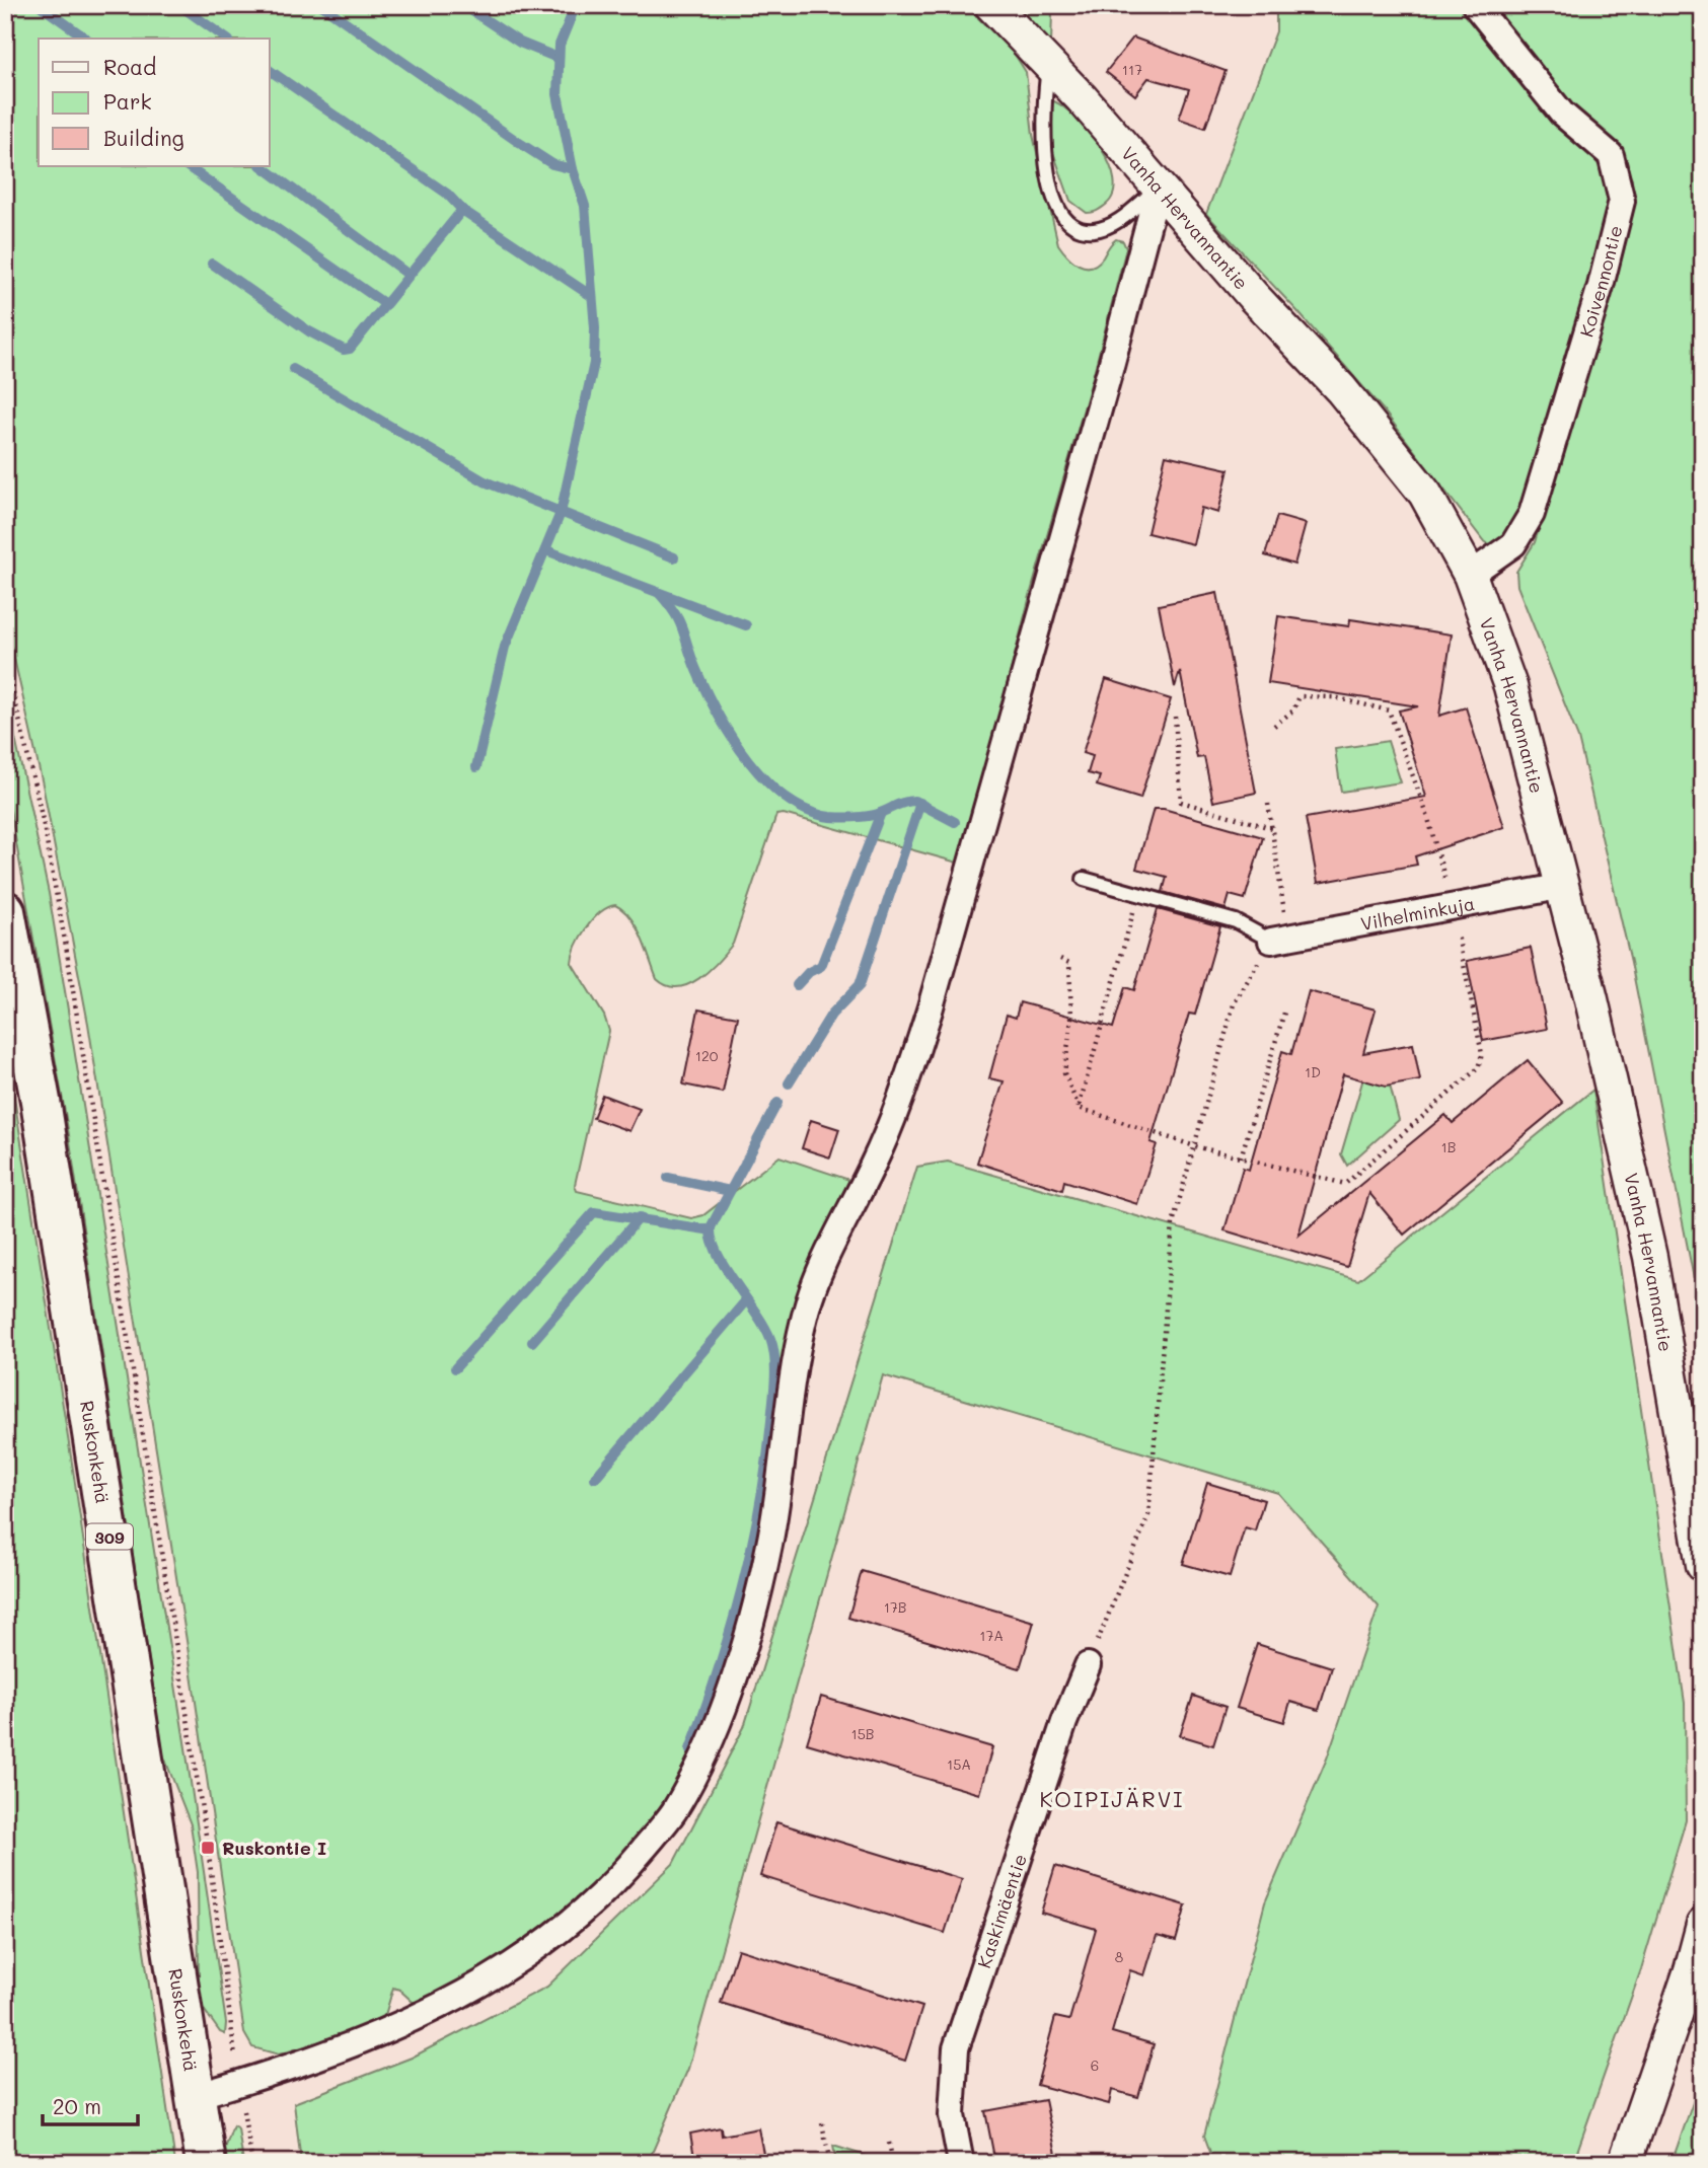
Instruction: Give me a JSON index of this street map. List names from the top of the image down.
{
  "streets": {
    "main road": ["Ruskonkehä", "309"],
    "street": [
      "Vanha Hervannantie",
      "Koivennontie",
      "Vilhelminkuja",
      "Kaskimäentie"
    ]
  },
  "crossings": [
    ["Vanha Hervannantie", "Koivennontie"],
    ["Vanha Hervannantie", "Vilhelminkuja"]
  ],
  "districts": ["KOIPIJÄRVI"],
  "places": {
    "transit": ["Ruskontie I"]
  },
  "house_numbers": [
    "117",
    "120",
    "1D",
    "1B",
    "17B",
    "17A",
    "15B",
    "15A",
    "8",
    "6"
  ],
  "legend": ["Road", "Park", "Building"],
  "scale_bar": "20 m"
}
